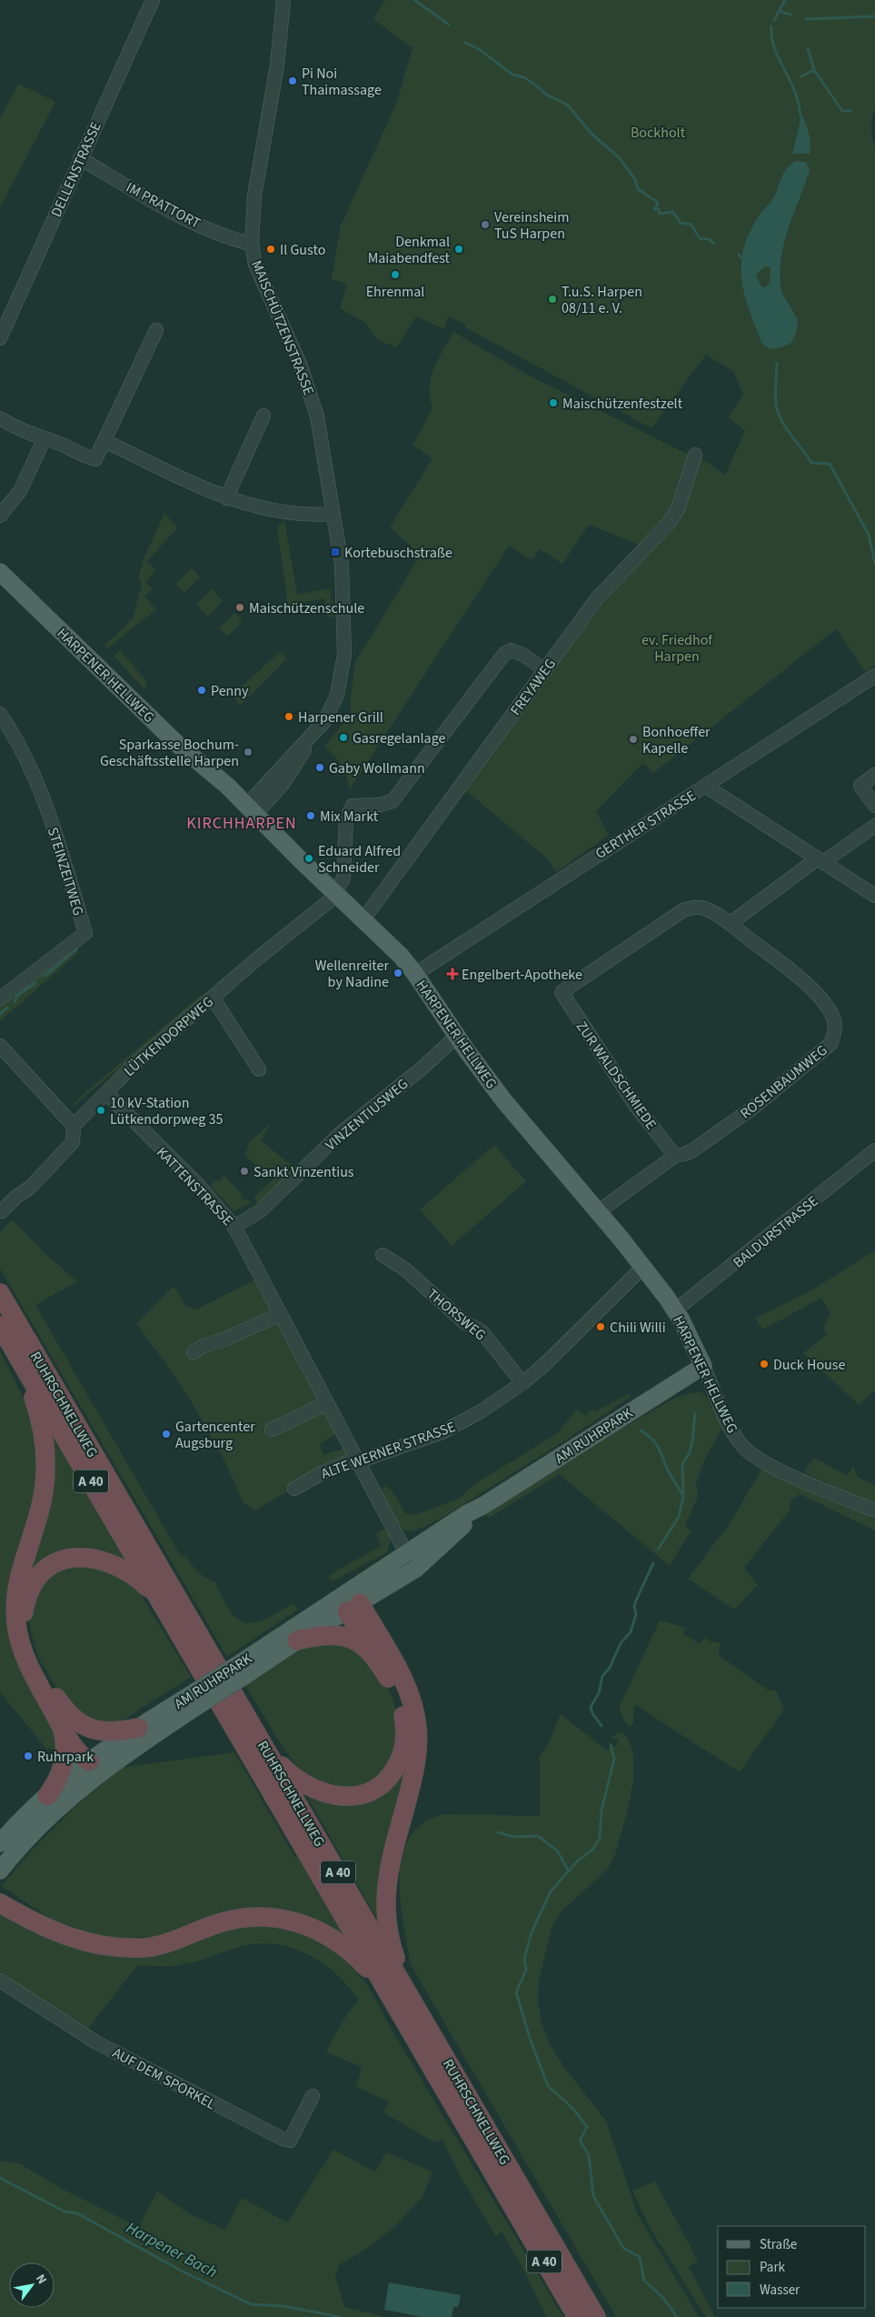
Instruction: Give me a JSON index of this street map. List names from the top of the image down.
{
  "streets": {
    "highway": ["RUHRSCHNELLWEG", "A 40"],
    "main road": ["HARPENER HELLWEG", "AM RUHRPARK"],
    "street": [
      "DELLENSTRASSE",
      "IM PRATTORT",
      "MAISCHÜTZENSTRASSE",
      "FREYAWEG",
      "GERTHER STRASSE",
      "STEINZEITWEG",
      "LÜTKENDORPWEG",
      "ZUR WALDSCHMIEDE",
      "ROSENBAUMWEG",
      "VINZENTIUSWEG",
      "KATTENSTRASSE",
      "BALDURSTRASSE",
      "THORSWEG",
      "ALTE WERNER STRASSE",
      "AUF DEM SPORKEL"
    ]
  },
  "crossings": [
    ["DELLENSTRASSE", "IM PRATTORT"],
    ["IM PRATTORT", "MAISCHÜTZENSTRASSE"],
    ["MAISCHÜTZENSTRASSE", "HARPENER HELLWEG"],
    ["HARPENER HELLWEG", "FREYAWEG"],
    ["HARPENER HELLWEG", "GERTHER STRASSE"],
    ["HARPENER HELLWEG", "LÜTKENDORPWEG"],
    ["HARPENER HELLWEG", "ROSENBAUMWEG"],
    ["HARPENER HELLWEG", "VINZENTIUSWEG"],
    ["HARPENER HELLWEG", "BALDURSTRASSE"],
    ["HARPENER HELLWEG", "AM RUHRPARK"],
    ["HARPENER HELLWEG", "ALTE WERNER STRASSE"],
    ["LÜTKENDORPWEG", "KATTENSTRASSE"],
    ["ZUR WALDSCHMIEDE", "ROSENBAUMWEG"],
    ["VINZENTIUSWEG", "KATTENSTRASSE"],
    ["KATTENSTRASSE", "AM RUHRPARK"],
    ["KATTENSTRASSE", "ALTE WERNER STRASSE"],
    ["THORSWEG", "ALTE WERNER STRASSE"]
  ],
  "districts": ["KIRCHHARPEN"],
  "water": ["Harpener Bach"],
  "parks": ["Bockholt", "ev. Friedhof Harpen"],
  "places": {
    "other": [
      "Pi Noi Thaimassage",
      "Vereinsheim TuS Harpen",
      "Il Gusto",
      "Denkmal Maiabendfest",
      "Ehrenmal",
      "T.u.S. Harpen 08/11 e. V.",
      "Maischützenfestzelt",
      "Maischützenschule",
      "Penny",
      "Harpener Grill",
      "Gasregelanlage",
      "Bonhoeffer Kapelle",
      "Sparkasse Bochum- Geschäftsstelle Harpen",
      "Gaby Wollmann",
      "Mix Markt",
      "Eduard Alfred Schneider",
      "Wellenreiter by Nadine",
      "10 kV-Station Lütkendorpweg 35",
      "Sankt Vinzentius",
      "Chili Willi",
      "Duck House",
      "Gartencenter Augsburg",
      "Ruhrpark"
    ],
    "transit": ["Kortebuschstraße"],
    "health": ["Engelbert-Apotheke"]
  },
  "legend": ["Straße", "Park", "Wasser"],
  "north": "top right"
}
